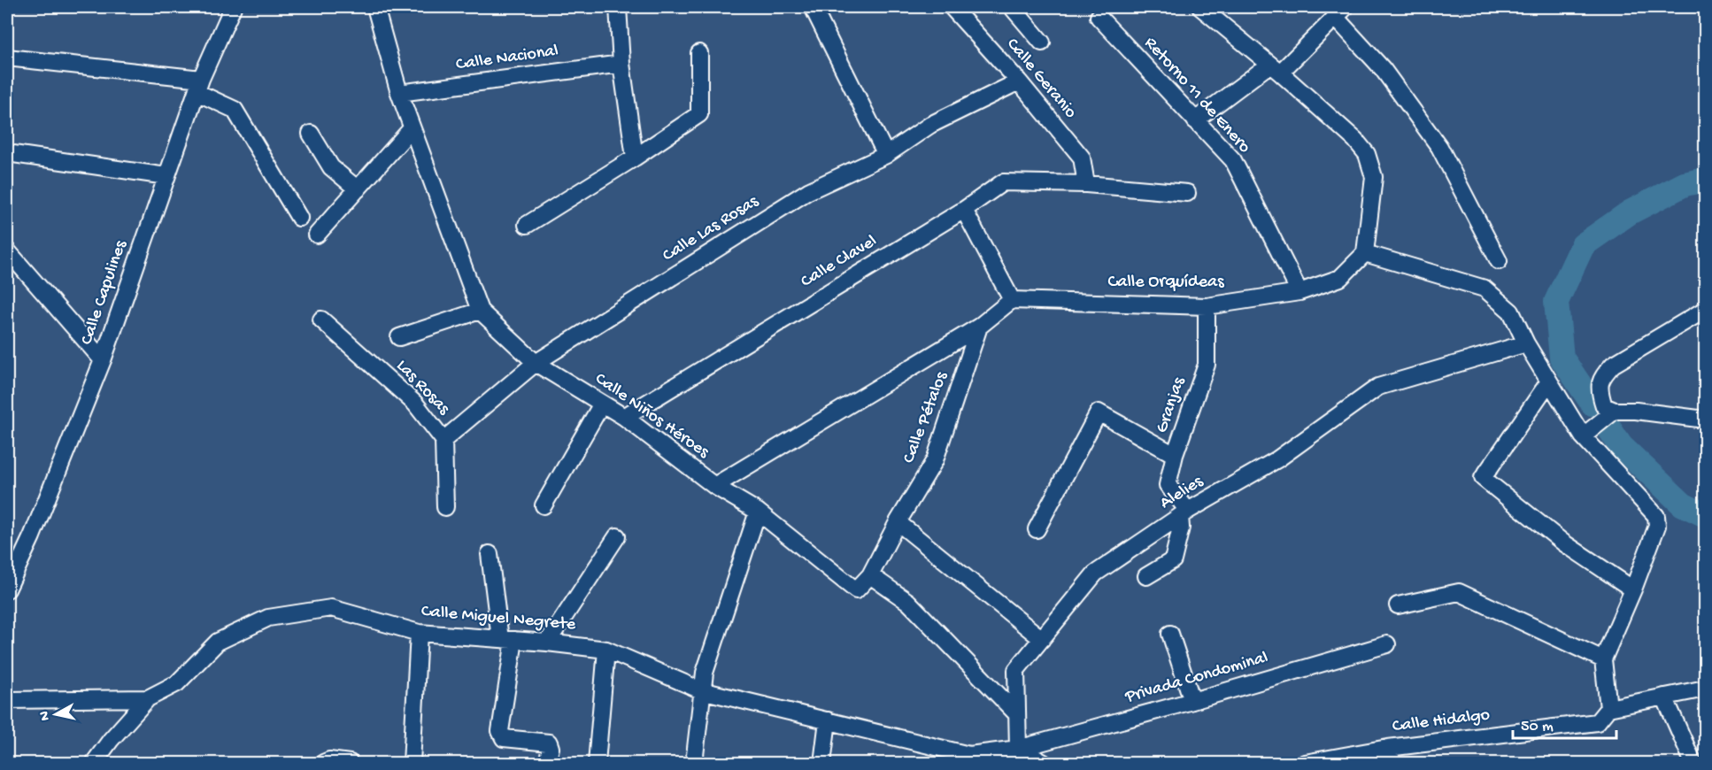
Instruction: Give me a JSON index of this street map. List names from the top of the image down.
{
  "streets": {
    "street": [
      "Calle Nacional",
      "Calle Geranio",
      "Retorno 11 de Enero",
      "Calle Las Rosas",
      "Calle Clavel",
      "Calle Orquídeas",
      "Calle Capulines",
      "Las Rosas",
      "Granjas",
      "Calle Niños Héroes",
      "Calle Pétalos",
      "Alelies",
      "Calle Miguel Negrete",
      "Privada Condominal",
      "Calle Hidalgo"
    ]
  },
  "crossings": [
    ["Calle Nacional", "Calle Niños Héroes"],
    ["Calle Geranio", "Calle Las Rosas"],
    ["Calle Geranio", "Calle Clavel"],
    ["Retorno 11 de Enero", "Calle Orquídeas"],
    ["Calle Las Rosas", "Las Rosas"],
    ["Calle Las Rosas", "Calle Niños Héroes"],
    ["Calle Clavel", "Calle Niños Héroes"],
    ["Calle Orquídeas", "Granjas"],
    ["Granjas", "Alelies"],
    ["Calle Niños Héroes", "Calle Pétalos"],
    ["Alelies", "Privada Condominal"]
  ],
  "scale_bar": "50 m",
  "north": "left"
}
